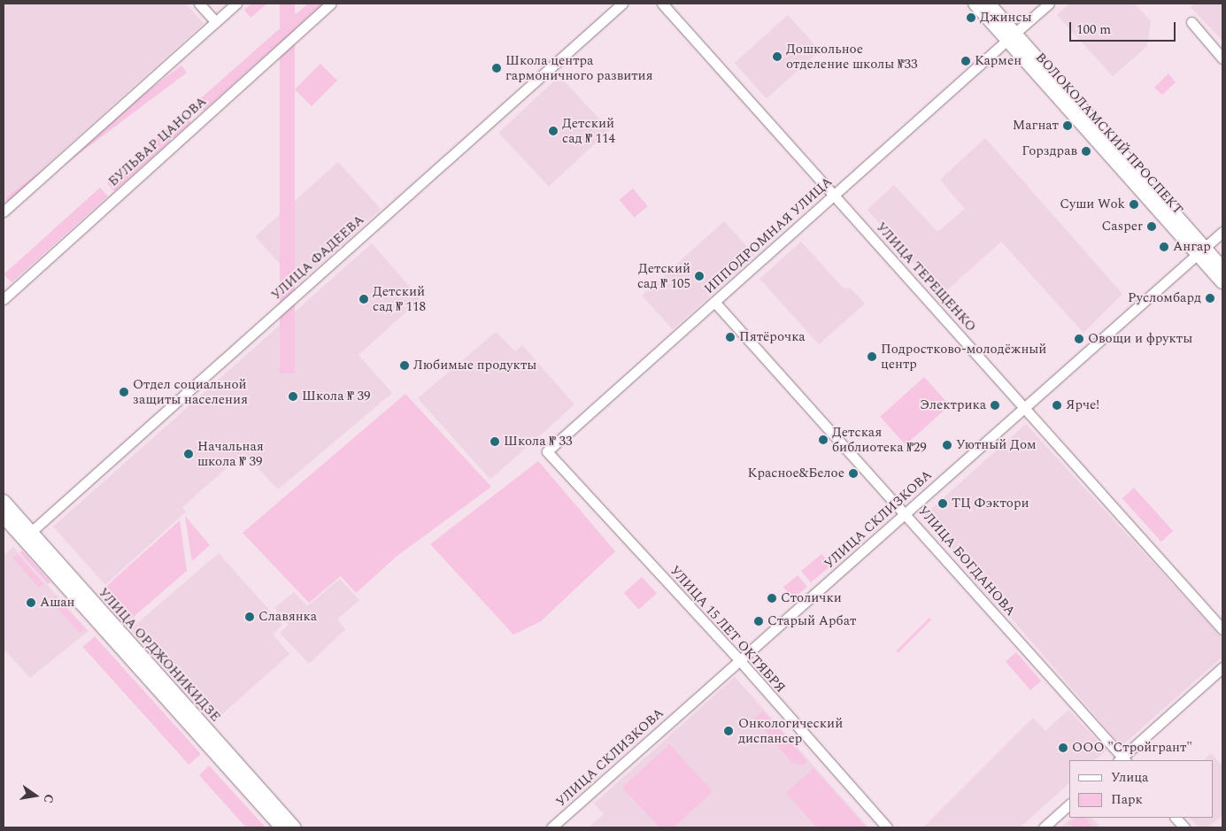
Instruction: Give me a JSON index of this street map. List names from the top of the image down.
{
  "streets": {
    "main road": ["ВОЛОКОЛАМСКИЙ ПРОСПЕКТ", "УЛИЦА ОРДЖОНИКИДЗЕ"],
    "street": [
      "БУЛЬВАР ЦАНОВА",
      "ИППОДРОМНАЯ УЛИЦА",
      "УЛИЦА ФАДЕЕВА",
      "УЛИЦА ТЕРЕЩЕНКО",
      "УЛИЦА СКЛИЗКОВА",
      "УЛИЦА БОГДАНОВА",
      "УЛИЦА 15 ЛЕТ ОКТЯБРЯ"
    ]
  },
  "crossings": [
    ["ВОЛОКОЛАМСКИЙ ПРОСПЕКТ", "ИППОДРОМНАЯ УЛИЦА"],
    ["ВОЛОКОЛАМСКИЙ ПРОСПЕКТ", "УЛИЦА СКЛИЗКОВА"],
    ["ИППОДРОМНАЯ УЛИЦА", "УЛИЦА ТЕРЕЩЕНКО"],
    ["ИППОДРОМНАЯ УЛИЦА", "УЛИЦА БОГДАНОВА"],
    ["ИППОДРОМНАЯ УЛИЦА", "УЛИЦА 15 ЛЕТ ОКТЯБРЯ"],
    ["УЛИЦА ФАДЕЕВА", "УЛИЦА ОРДЖОНИКИДЗЕ"],
    ["УЛИЦА ТЕРЕЩЕНКО", "УЛИЦА СКЛИЗКОВА"],
    ["УЛИЦА СКЛИЗКОВА", "УЛИЦА БОГДАНОВА"],
    ["УЛИЦА СКЛИЗКОВА", "УЛИЦА 15 ЛЕТ ОКТЯБРЯ"]
  ],
  "places": [
    "Джинсы",
    "Дошкольное отделение школы №33",
    "Кармен",
    "Школа центра гармоничного развития",
    "Магнат",
    "Детский сад № 114",
    "Горздрав",
    "Суши Wok",
    "Casper",
    "Ангар",
    "Детский сад № 105",
    "Русломбард",
    "Детский сад № 118",
    "Пятёрочка",
    "Овощи и фрукты",
    "Подростково-молодёжный центр",
    "Любимые продукты",
    "Отдел социальной защиты населения",
    "Школа № 39",
    "Электрика",
    "Ярче!",
    "Детская библиотека №29",
    "Школа № 33",
    "Уютный Дом",
    "Начальная школа № 39",
    "Красное&Белое",
    "ТЦ Фэктори",
    "Столички",
    "Ашан",
    "Славянка",
    "Старый Арбат",
    "Онкологический диспансер",
    "ООО \"Стройгрант\""
  ],
  "legend": ["Улица", "Парк"],
  "scale_bar": "100 m",
  "north": "right"
}
